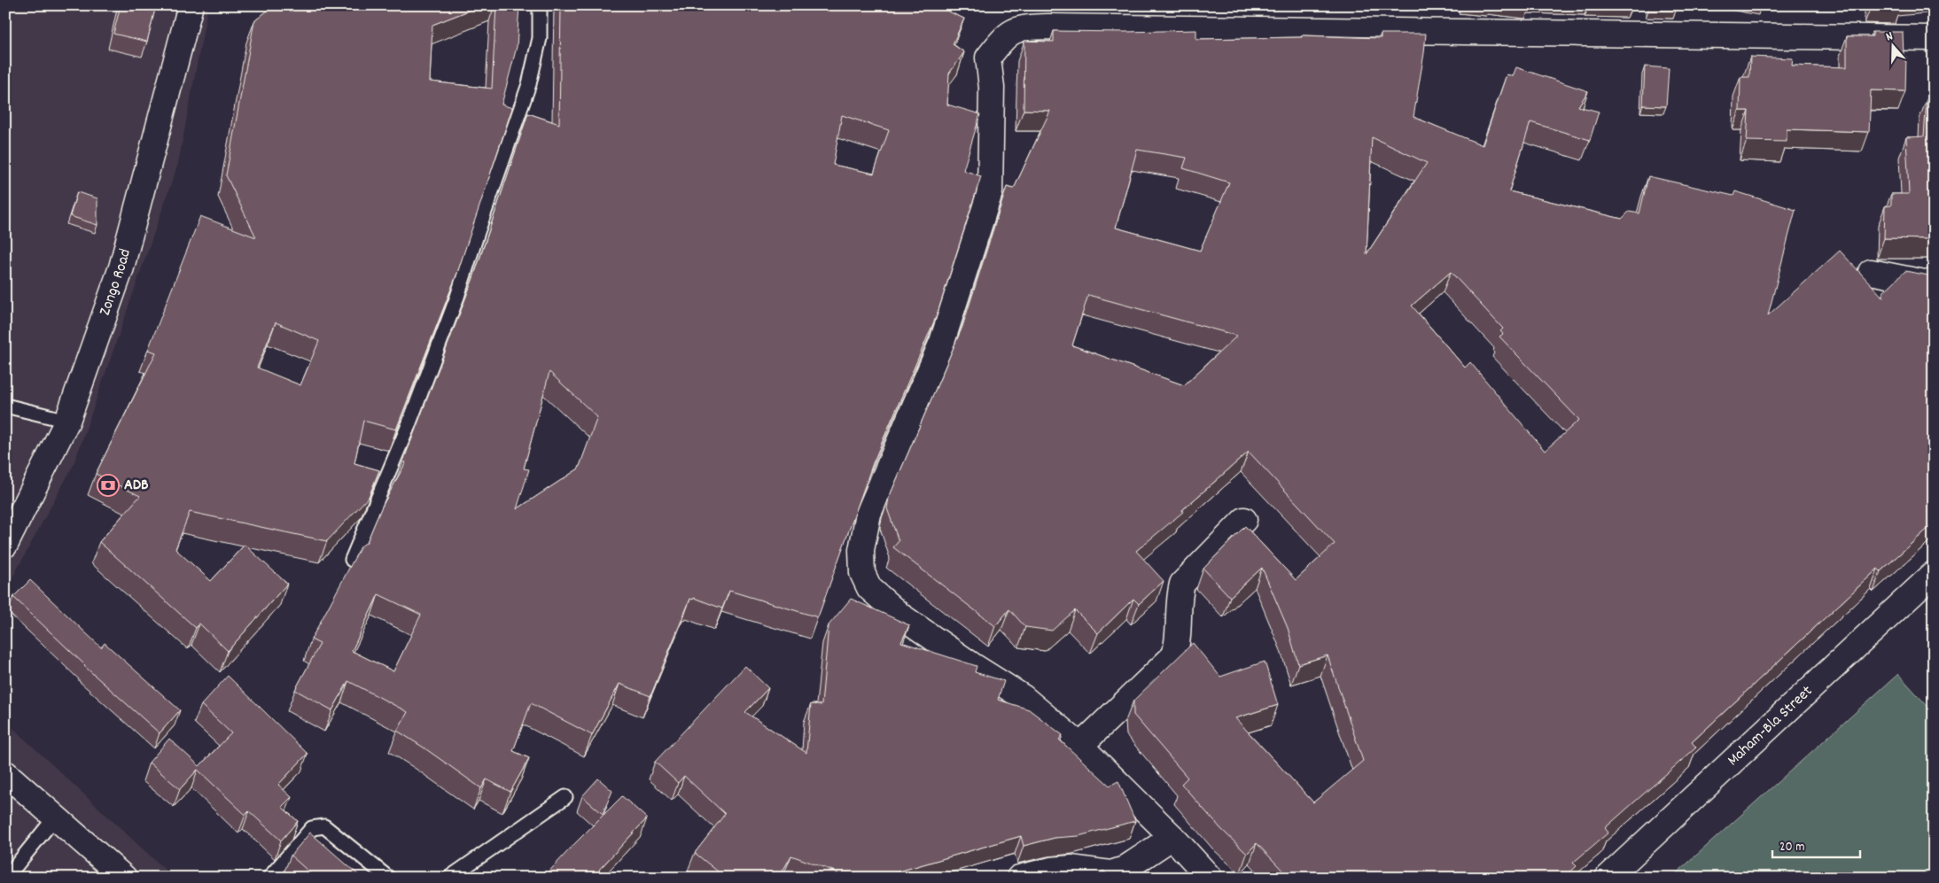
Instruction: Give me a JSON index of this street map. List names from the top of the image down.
{
  "streets": {
    "street": ["Zongo Road", "Maham-Bla Street"]
  },
  "places": {
    "bank": ["ADB"]
  },
  "scale_bar": "20 m",
  "north": "top"
}
